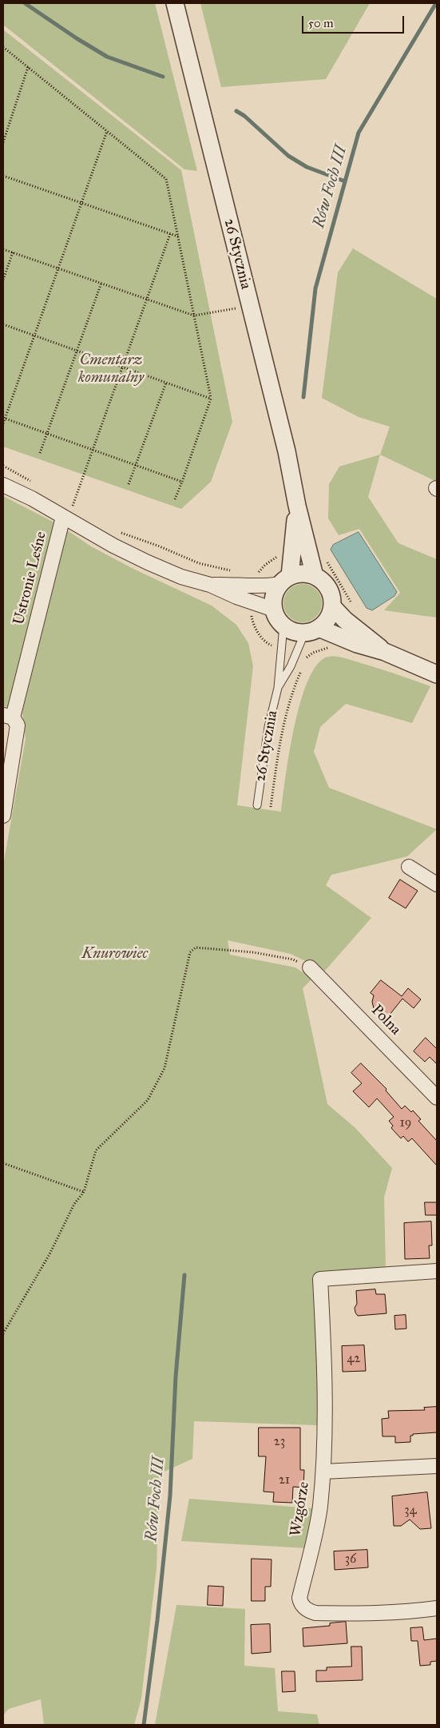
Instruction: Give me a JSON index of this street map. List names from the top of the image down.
{
  "streets": {
    "street": [
      "26 Stycznia",
      "Ustronie Leśne",
      "Polna",
      "Wzgórze"
    ]
  },
  "water": ["Rów Foch III"],
  "parks": ["Cmentarz komunalny", "Knurowiec"],
  "house_numbers": [
    "19",
    "42",
    "23",
    "21",
    "34",
    "36"
  ],
  "scale_bar": "50 m"
}
